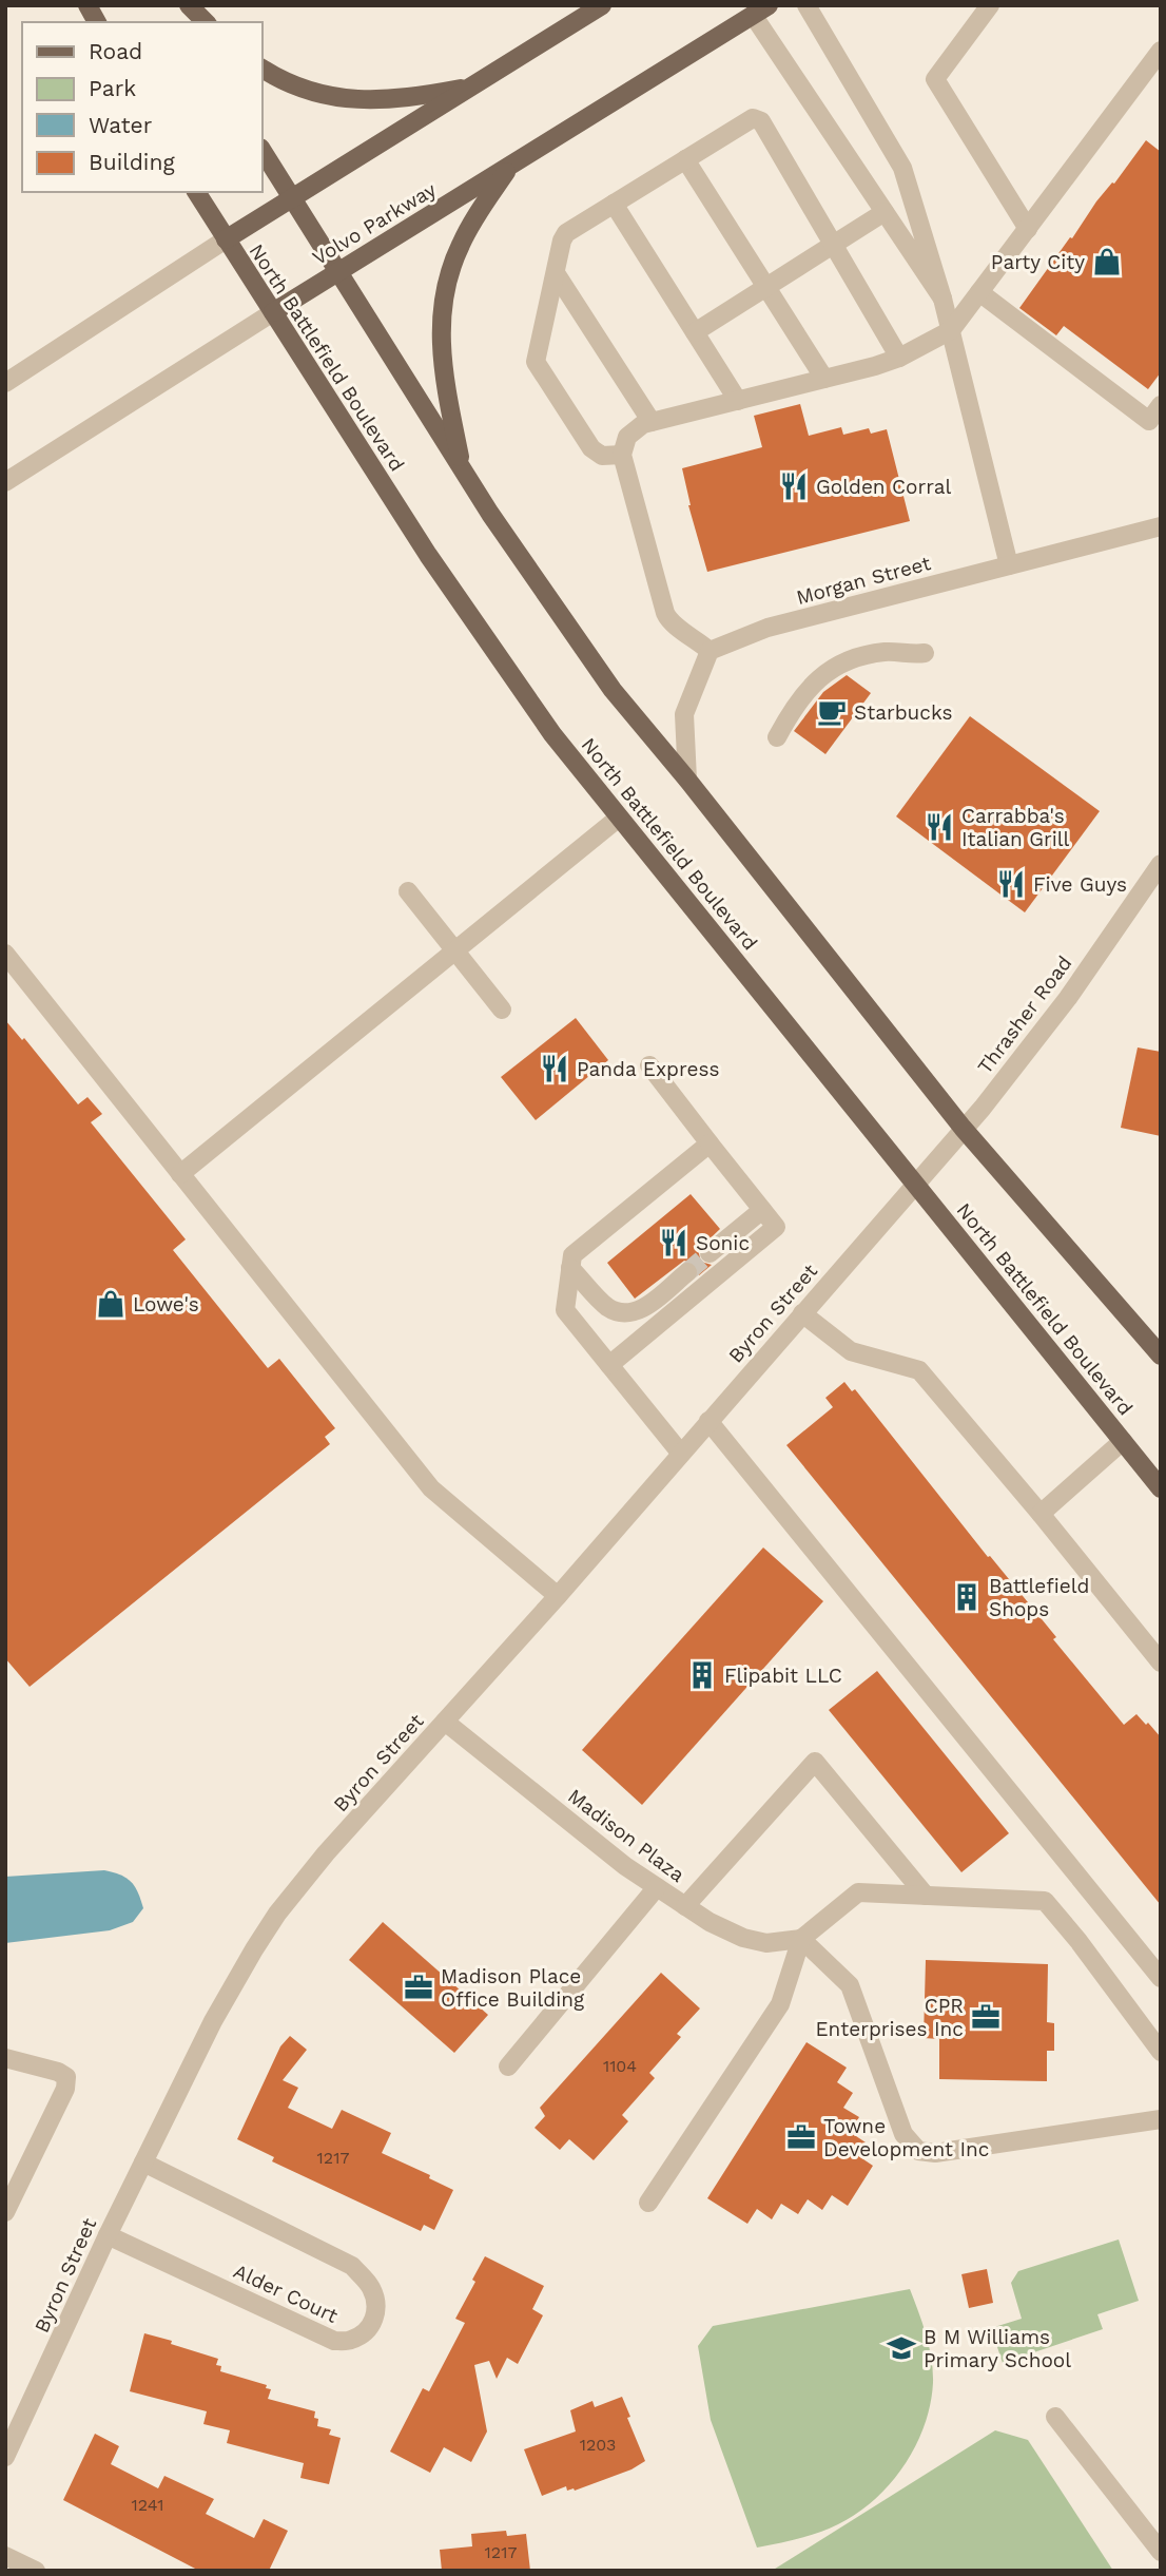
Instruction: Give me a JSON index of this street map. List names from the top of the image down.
{
  "streets": {
    "main road": ["Volvo Parkway", "North Battlefield Boulevard"],
    "street": [
      "Morgan Street",
      "Thrasher Road",
      "Byron Street",
      "Madison Plaza",
      "Alder Court"
    ]
  },
  "crossings": [
    ["Volvo Parkway", "North Battlefield Boulevard"],
    ["North Battlefield Boulevard", "Thrasher Road"],
    ["North Battlefield Boulevard", "Byron Street"],
    ["Thrasher Road", "Byron Street"],
    ["Byron Street", "Madison Plaza"],
    ["Byron Street", "Alder Court"]
  ],
  "places": {
    "shop": ["Party City", "Lowe's"],
    "restaurant": [
      "Golden Corral",
      "Carrabba's Italian Grill",
      "Five Guys",
      "Panda Express",
      "Sonic"
    ],
    "cafe": ["Starbucks"],
    "building": ["Battlefield Shops", "Flipabit LLC"],
    "office": ["Madison Place Office Building", "CPR Enterprises Inc", "Towne Development Inc"],
    "school or university": ["B M Williams Primary School"]
  },
  "house_numbers": [
    "1104",
    "1217",
    "1203",
    "1241",
    "1217"
  ],
  "legend": [
    "Road",
    "Park",
    "Water",
    "Building"
  ]
}
